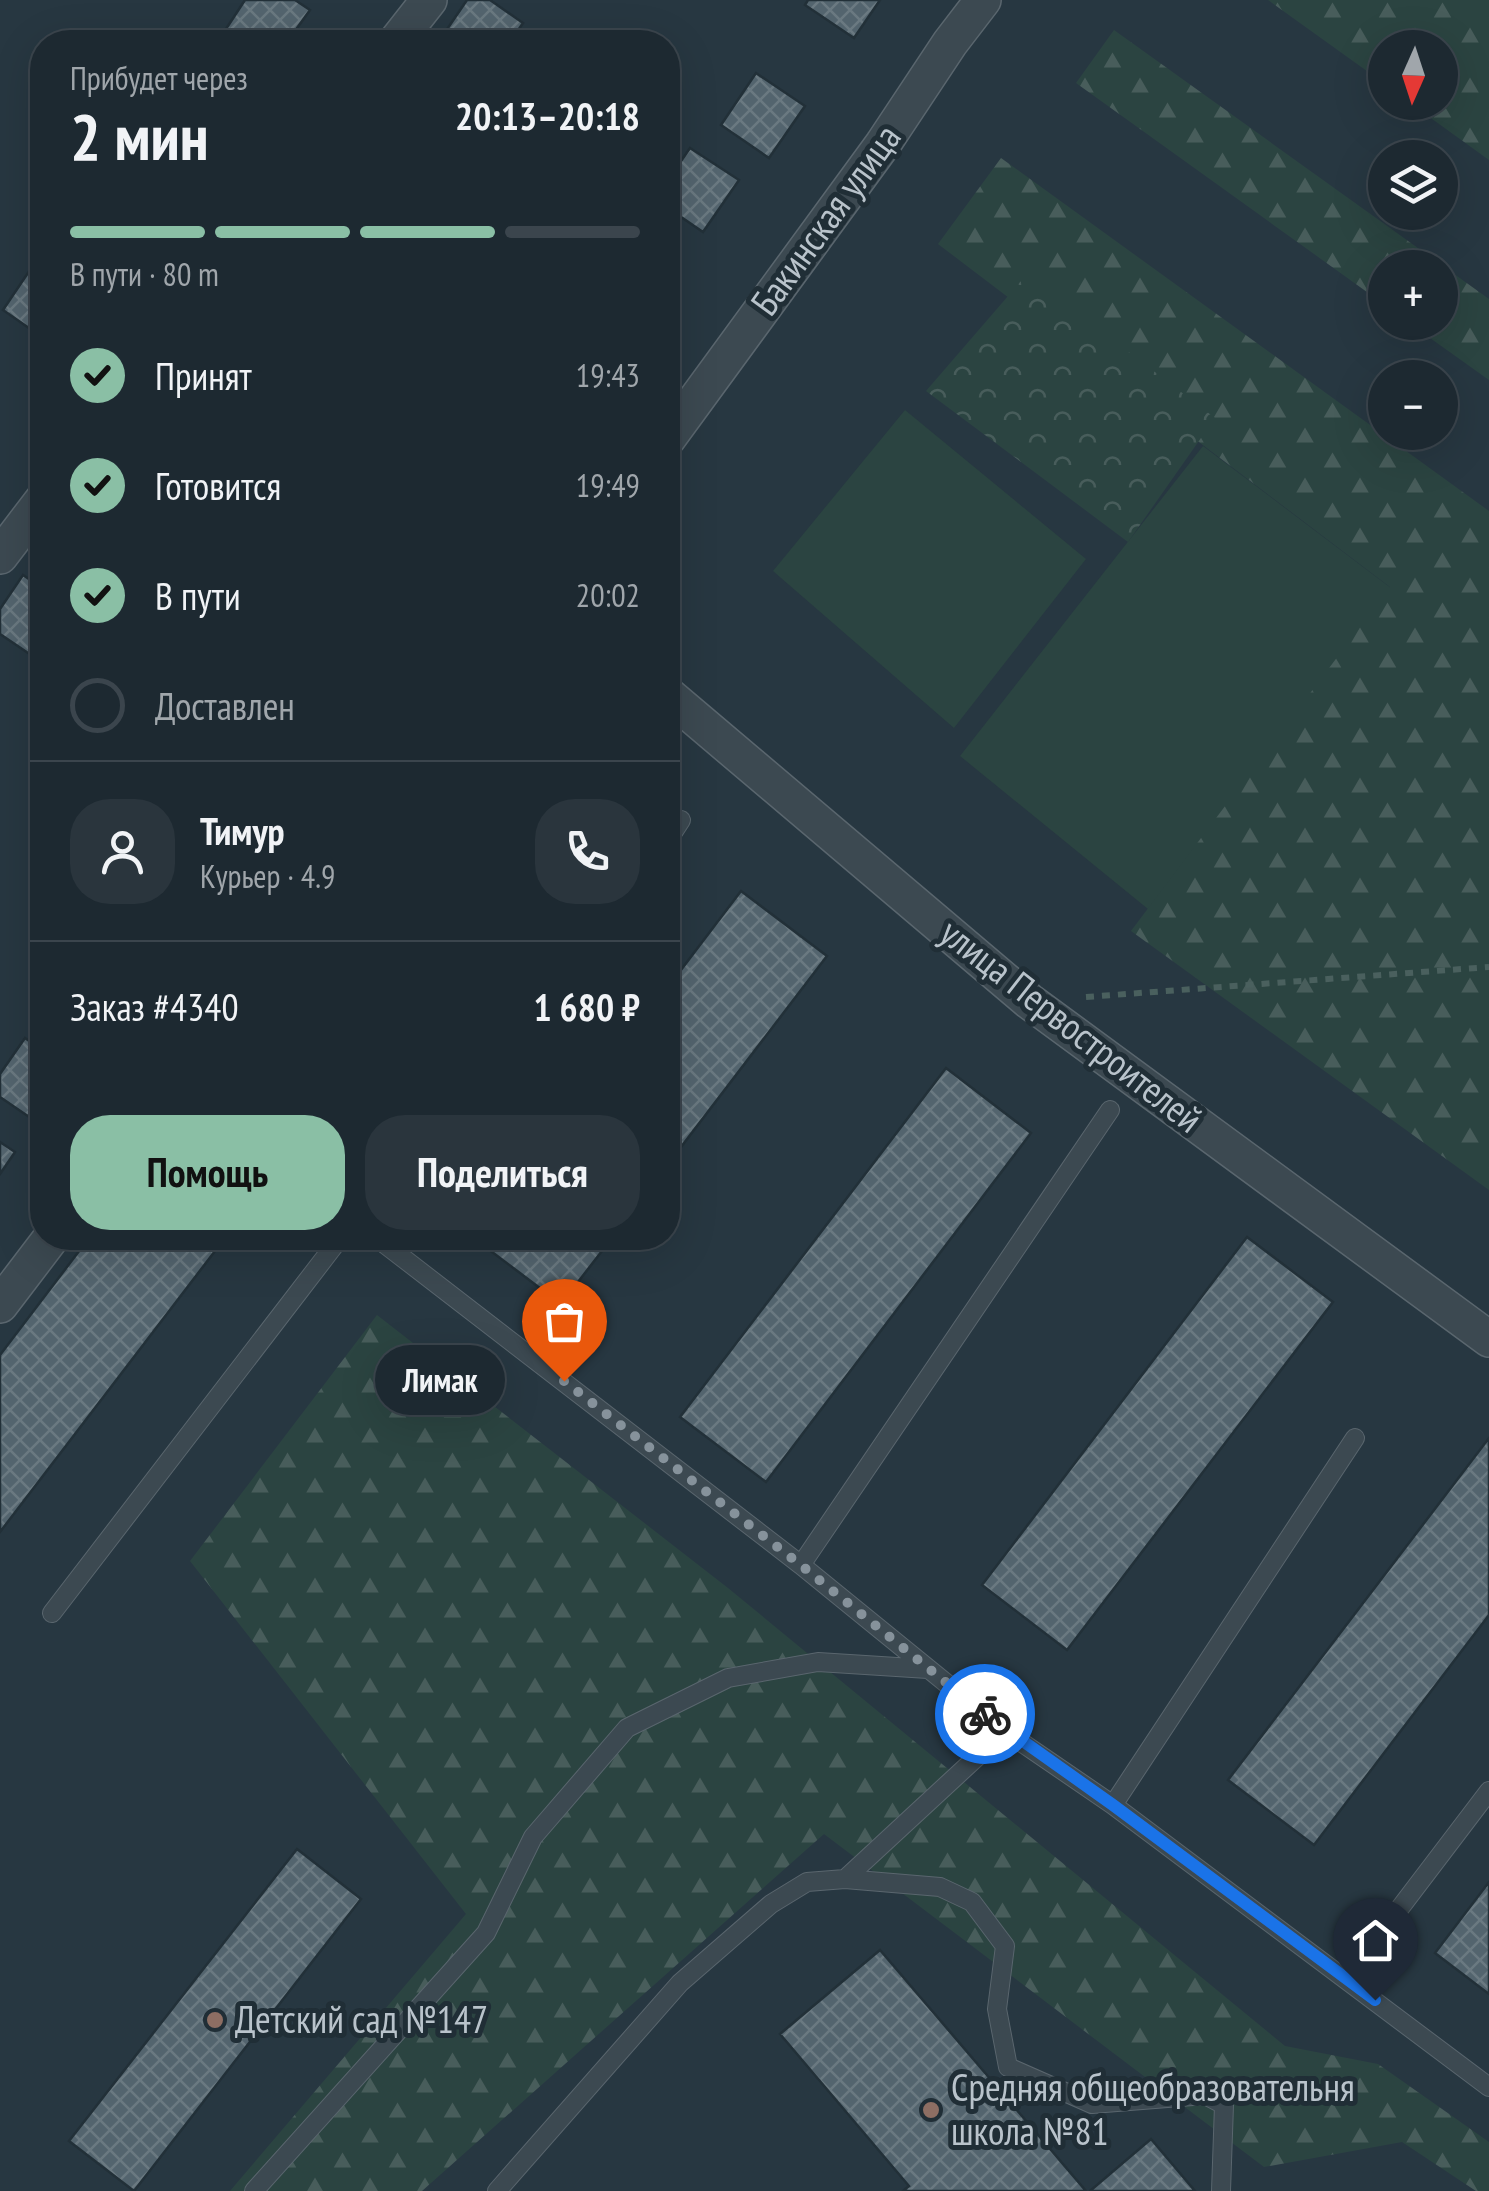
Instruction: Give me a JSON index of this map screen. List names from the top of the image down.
{
  "streets": {
    "street": ["Бакинская улица", "улица Первостроителей"]
  },
  "places": ["Лимак", "Детский сад №147", "Средняя общеобразовательня школа №81"],
  "north": "bottom",
  "page": {
    "map_buttons": ["+", "−"],
    "heading": ["2 мин", "Прибудет через", "20:13–20:18"],
    "panel": [
      "Тимур",
      "Курьер · 4.9",
      "Заказ #4340",
      "1 680 ₽"
    ],
    "bar": "В пути · 80 m",
    "list": [
      ["Принят", "19:43"],
      ["Готовится", "19:49"],
      ["В пути", "20:02"],
      "Доставлен"
    ],
    "buttons": ["Помощь", "Поделиться"],
    "bubble": "Лимак"
  }
}
